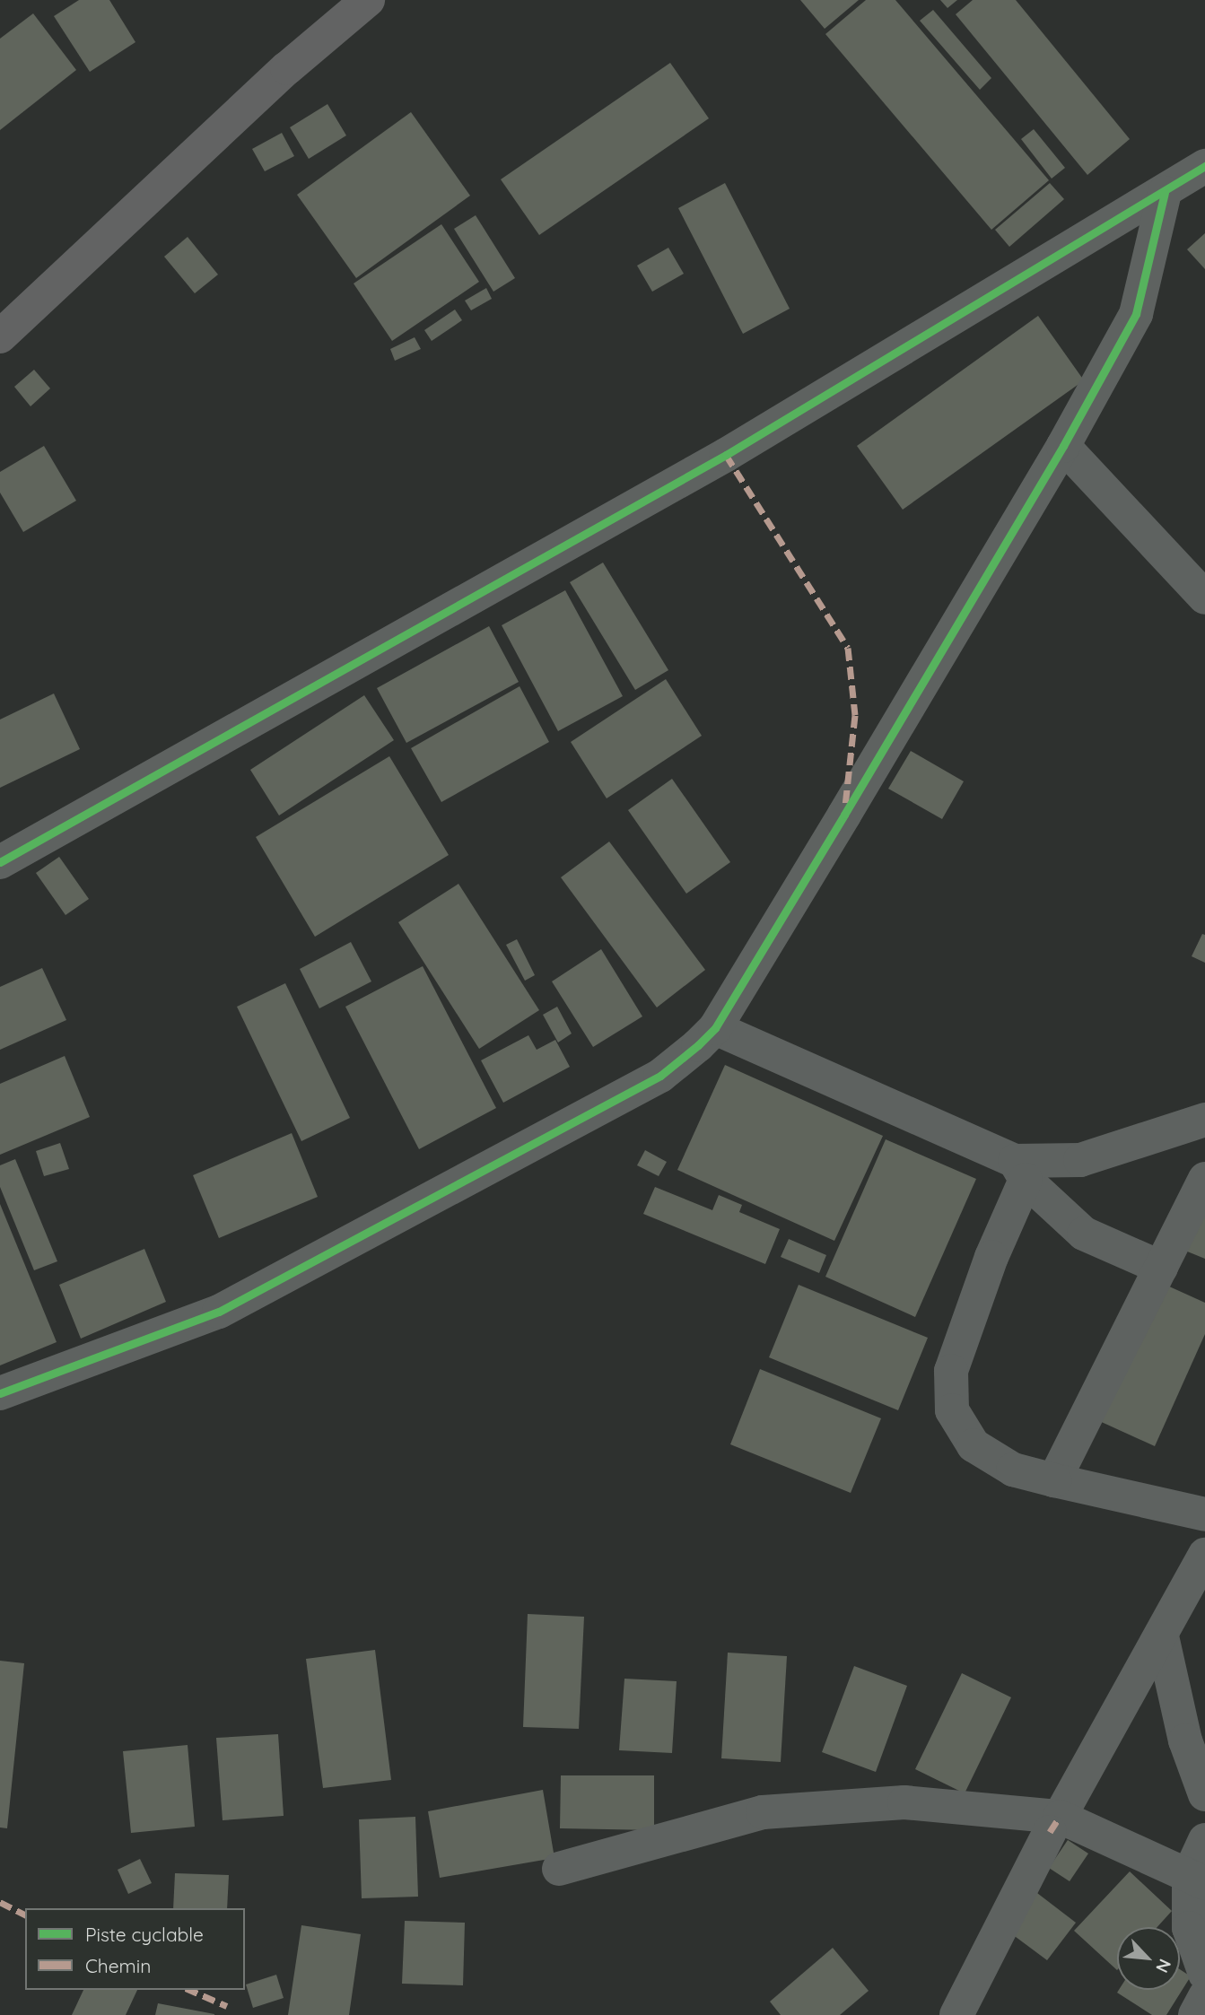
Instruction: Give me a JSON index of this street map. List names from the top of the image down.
{
  "legend": ["Piste cyclable", "Chemin"],
  "north": "bottom right"
}
